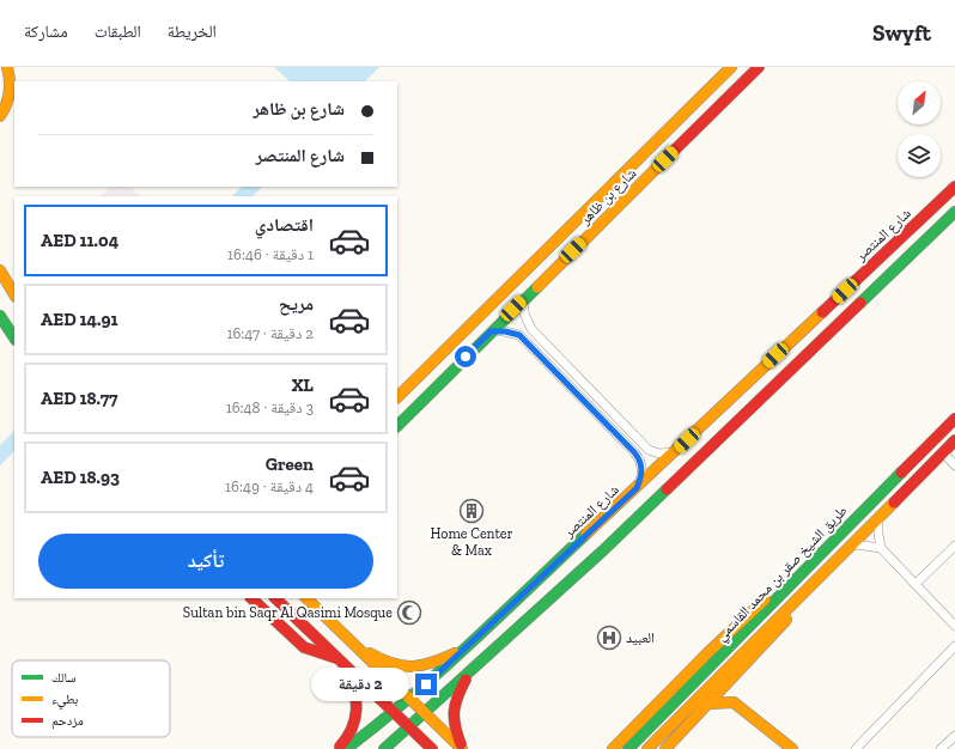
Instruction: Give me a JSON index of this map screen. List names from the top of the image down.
{
  "streets": {
    "main road": ["شارع بن ظاهر", "شارع المنتصر", "طريق الشيخ صقر بن محمد القاسمي"]
  },
  "places": {
    "building": ["Home Center & Max"],
    "mosque": ["Sultan bin Saqr Al Qasimi Mosque"],
    "hospital": ["العبيد"]
  },
  "legend": ["سالك", "بطيء", "مزدحم"],
  "north": "top right",
  "page": {
    "header": "Swyft",
    "nav": ["الخريطة", "الطبقات", "مشاركة"],
    "banner": ["شارع بن ظاهر", "شارع المنتصر"],
    "list": [
      {
        "name": "اقتصادي",
        "note": "1 دقيقة · 16:46",
        "value": "AED 11.04"
      },
      {
        "name": "مريح",
        "note": "2 دقيقة · 16:47",
        "value": "AED 14.91"
      },
      {
        "name": "XL",
        "note": "3 دقيقة · 16:48",
        "value": "AED 18.77"
      },
      {
        "name": "Green",
        "note": "4 دقيقة · 16:49",
        "value": "AED 18.93"
      }
    ],
    "buttons": "تأكيد",
    "bubble": "2 دقيقة"
  }
}
